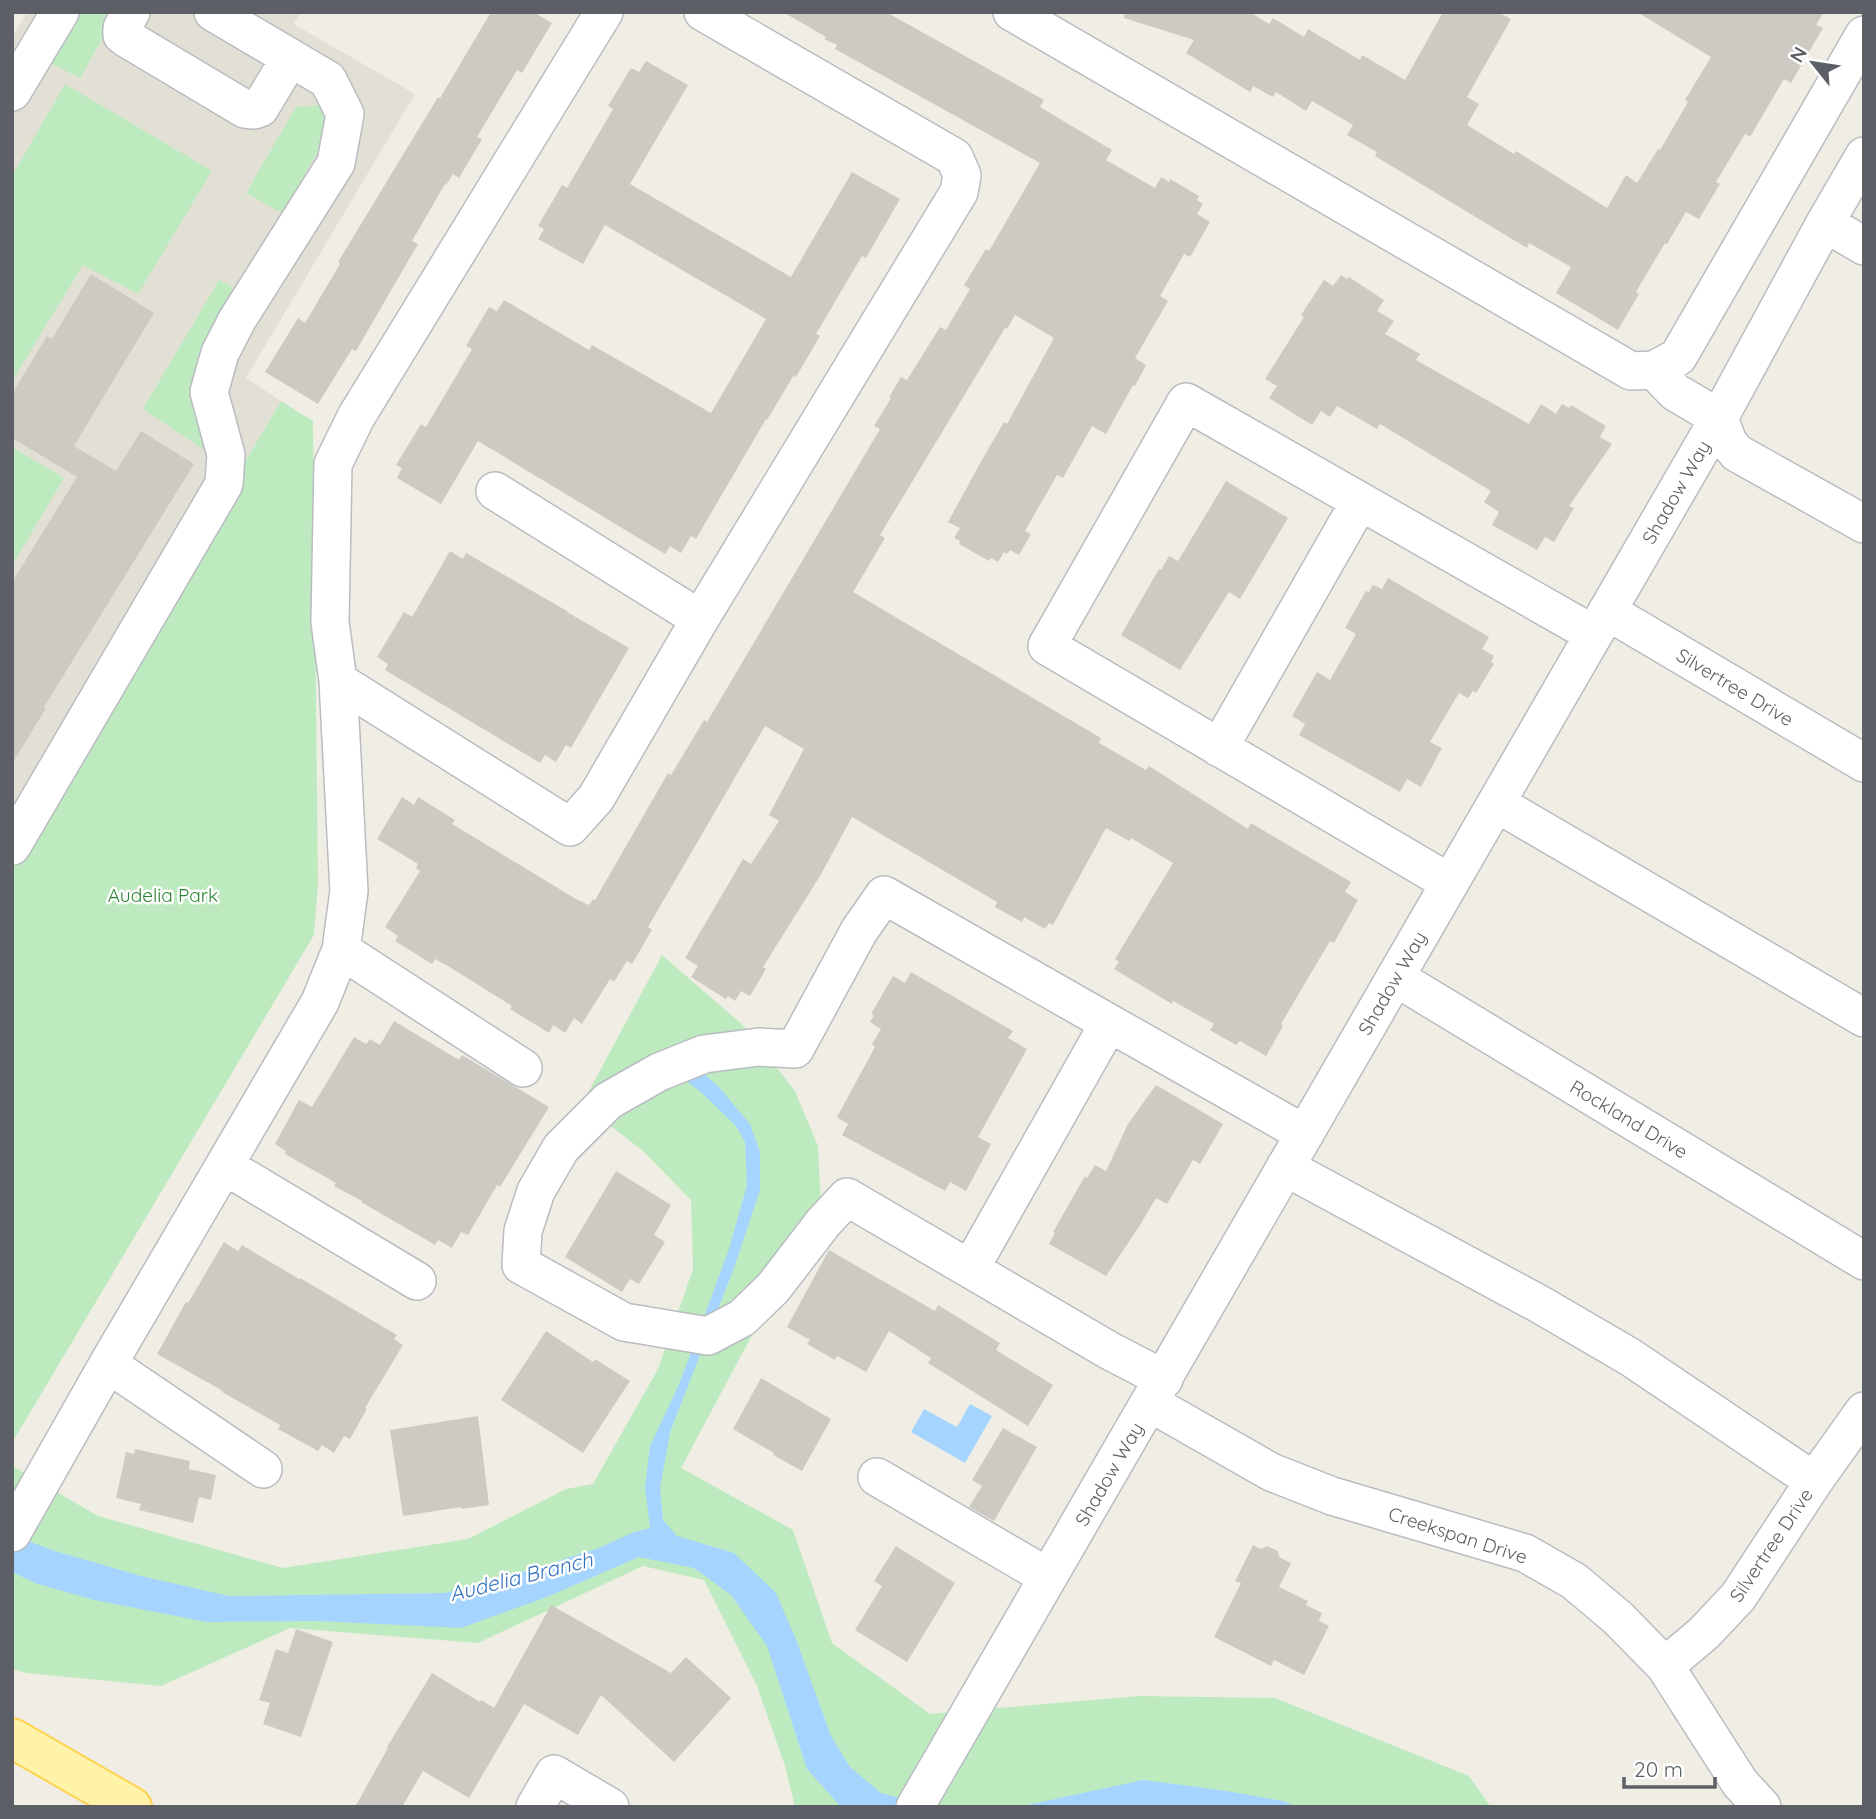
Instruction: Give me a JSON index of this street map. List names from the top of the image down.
{
  "streets": {
    "street": [
      "Shadow Way",
      "Silvertree Drive",
      "Rockland Drive",
      "Creekspan Drive"
    ]
  },
  "crossings": [
    ["Shadow Way", "Silvertree Drive"],
    ["Shadow Way", "Rockland Drive"],
    ["Shadow Way", "Creekspan Drive"],
    ["Silvertree Drive", "Creekspan Drive"]
  ],
  "water": ["Audelia Branch"],
  "parks": ["Audelia Park"],
  "scale_bar": "20 m",
  "north": "top left"
}
